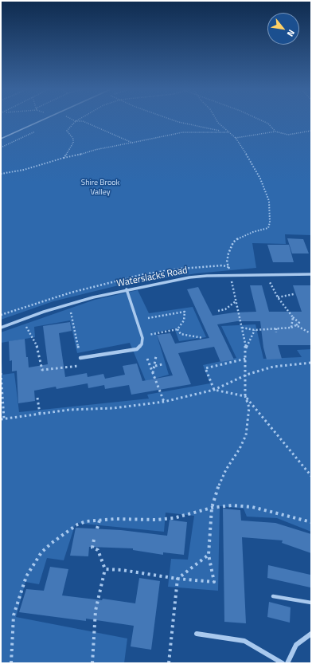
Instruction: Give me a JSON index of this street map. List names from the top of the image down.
{
  "streets": {
    "street": ["Waterslacks Road"]
  },
  "parks": ["Shire Brook Valley"],
  "north": "bottom right"
}
